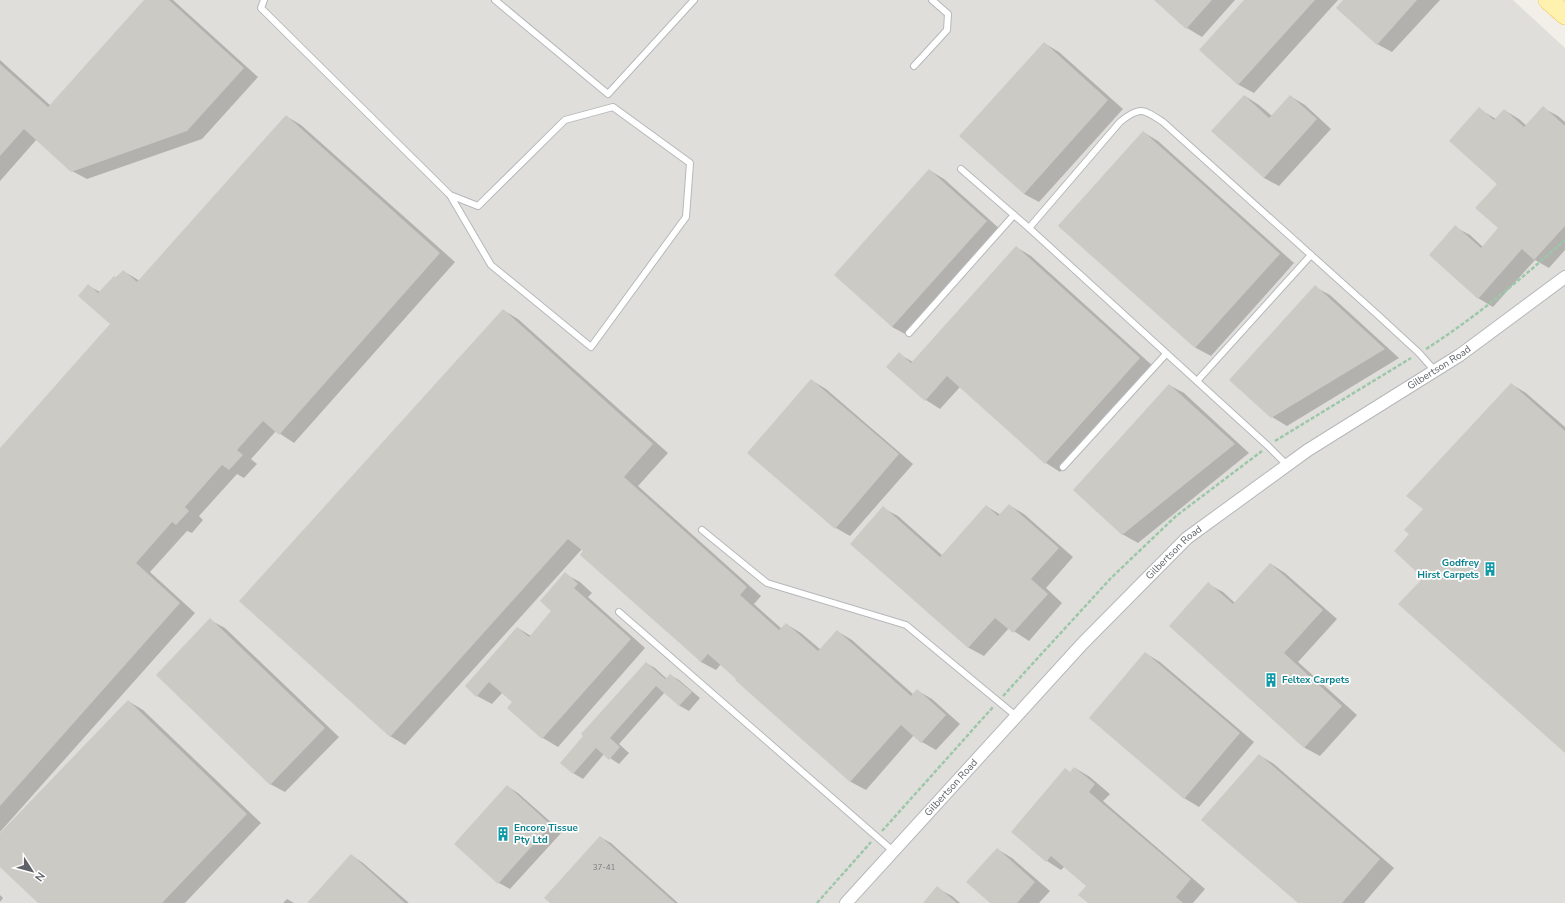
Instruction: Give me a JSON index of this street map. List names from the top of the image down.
{
  "streets": {
    "street": ["Gilbertson Road"]
  },
  "places": {
    "building": ["Godfrey Hirst Carpets", "Feltex Carpets", "Encore Tissue Pty Ltd"]
  },
  "house_numbers": ["37-41"],
  "north": "bottom right"
}
